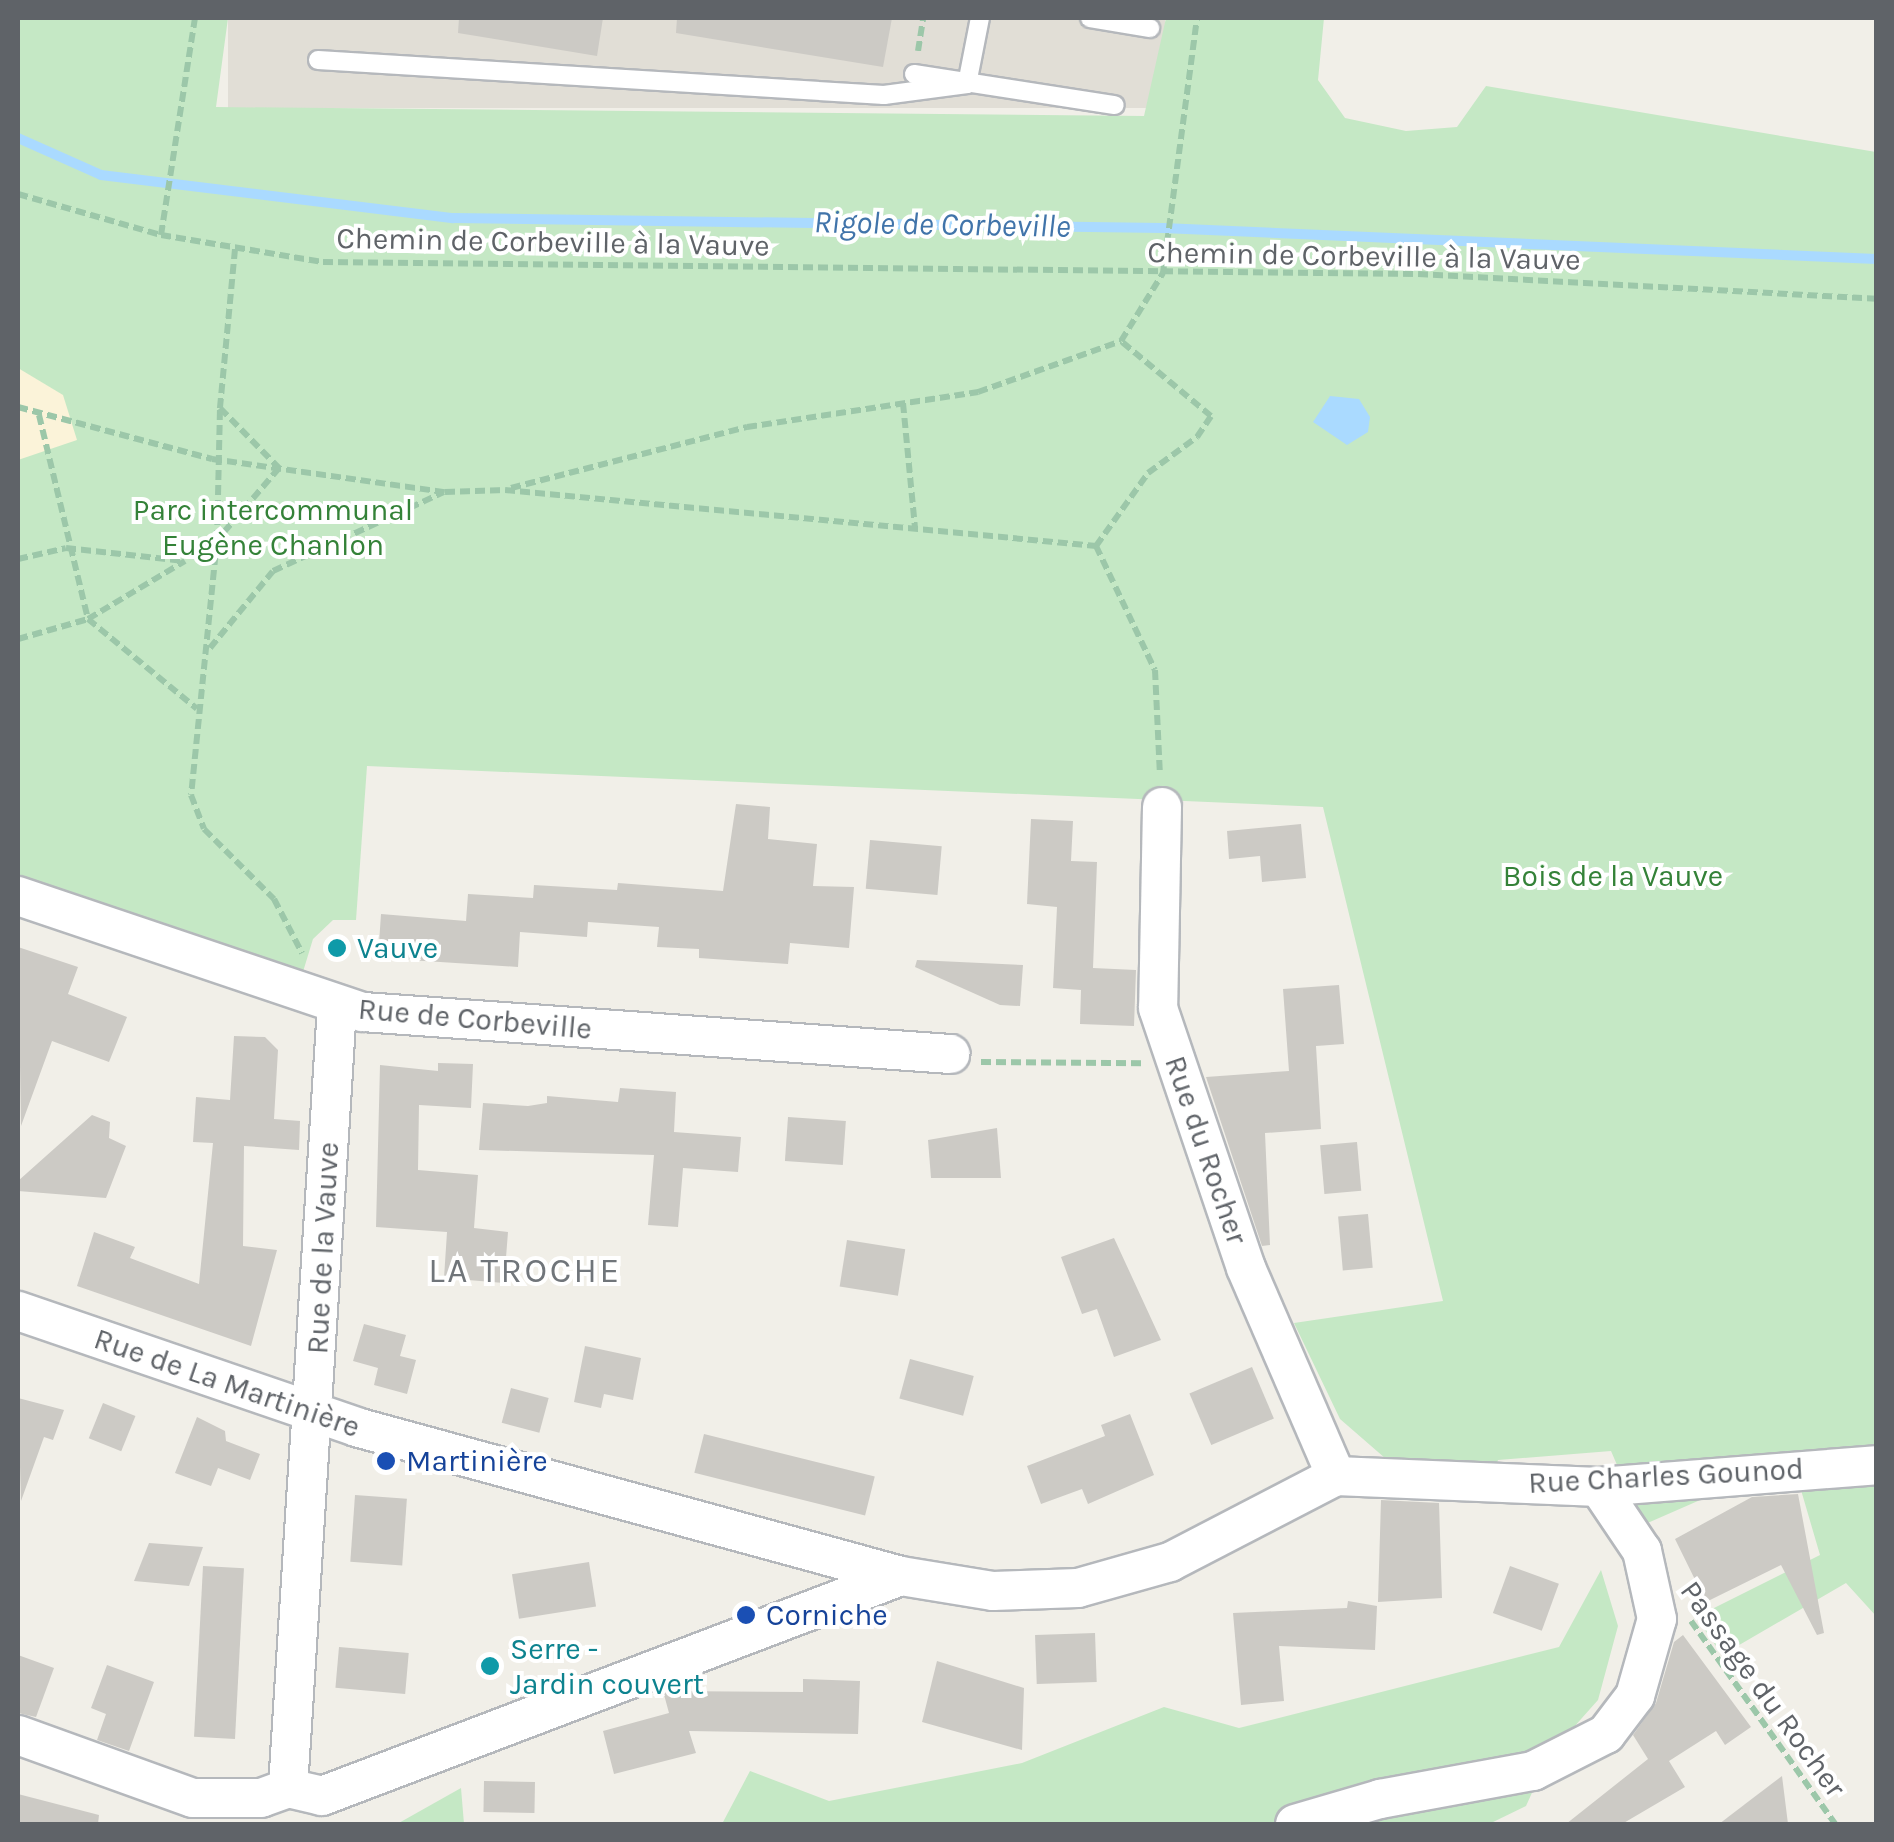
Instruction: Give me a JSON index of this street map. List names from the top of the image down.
{
  "streets": {
    "street": [
      "Rue de Corbeville",
      "Rue du Rocher",
      "Rue de la Vauve",
      "Rue de La Martinière",
      "Rue Charles Gounod"
    ],
    "path": ["Chemin de Corbeville à la Vauve", "Passage du Rocher"]
  },
  "crossings": [
    ["Rue de Corbeville", "Rue de la Vauve"],
    ["Rue du Rocher", "Rue de La Martinière"],
    ["Rue du Rocher", "Rue Charles Gounod"],
    ["Rue de la Vauve", "Rue de La Martinière"],
    ["Rue de La Martinière", "Rue Charles Gounod"]
  ],
  "districts": ["LA TROCHE"],
  "water": ["Rigole de Corbeville"],
  "parks": ["Parc intercommunal Eugène Chanlon", "Bois de la Vauve"],
  "places": [
    "Vauve",
    "Martinière",
    "Corniche",
    "Serre - Jardin couvert"
  ]
}
